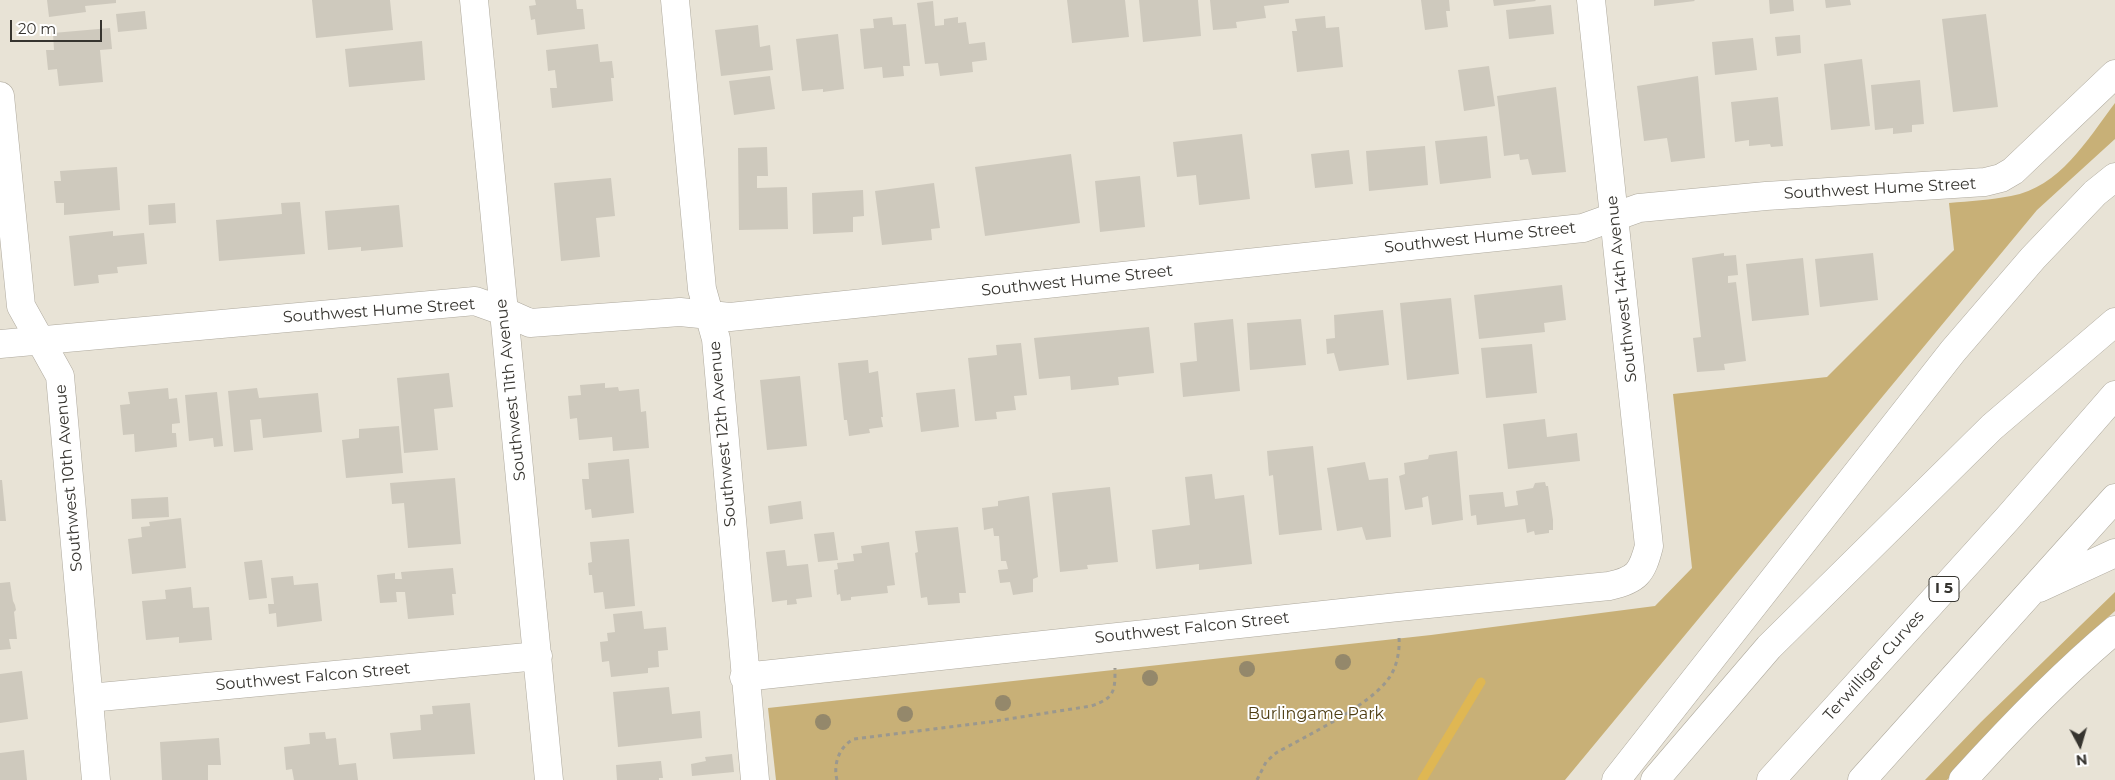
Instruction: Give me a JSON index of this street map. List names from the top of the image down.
{
  "streets": {
    "main road": [
      "Southwest Hume Street",
      "Southwest 14th Avenue",
      "Southwest 11th Avenue",
      "Southwest 12th Avenue",
      "Southwest 10th Avenue",
      "I 5",
      "Southwest Falcon Street",
      "Terwilliger Curves"
    ]
  },
  "crossings": [
    ["Southwest Hume Street", "Southwest 14th Avenue"],
    ["Southwest Hume Street", "Southwest 11th Avenue"],
    ["Southwest Hume Street", "Southwest 12th Avenue"],
    ["Southwest Hume Street", "Southwest 10th Avenue"],
    ["Southwest 14th Avenue", "Southwest Falcon Street"],
    ["Southwest 11th Avenue", "Southwest Falcon Street"],
    ["Southwest 12th Avenue", "Southwest Falcon Street"],
    ["Southwest 10th Avenue", "Southwest Falcon Street"]
  ],
  "parks": ["Burlingame Park"],
  "scale_bar": "20 m",
  "north": "bottom"
}
